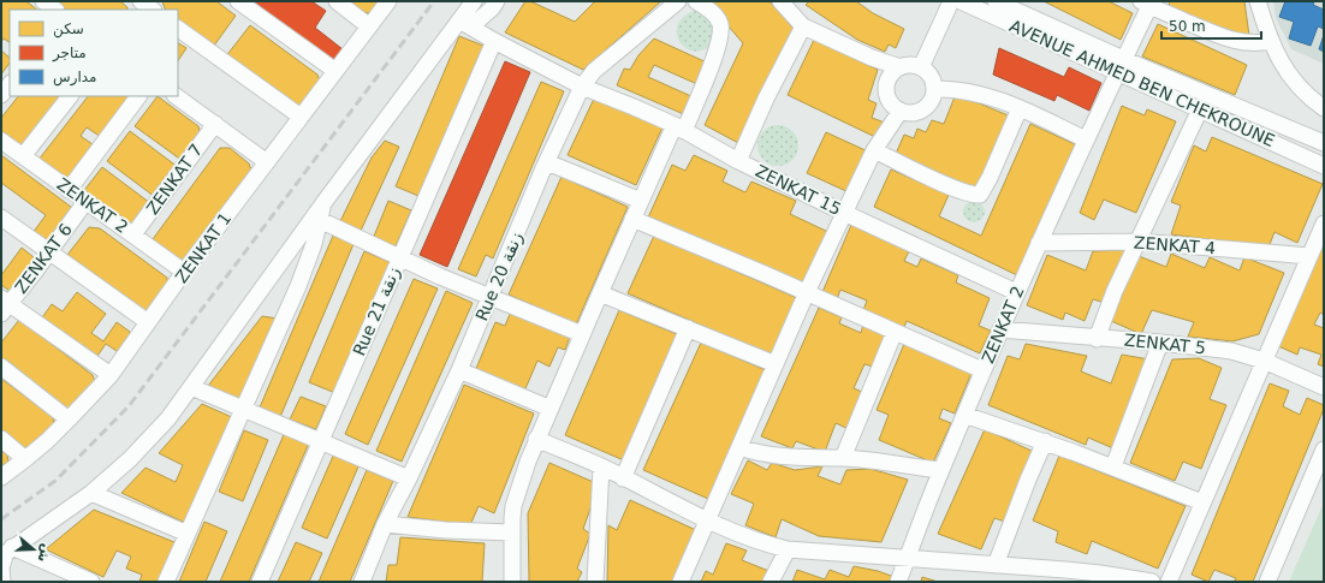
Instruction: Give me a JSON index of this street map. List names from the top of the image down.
{
  "streets": {
    "street": [
      "AVENUE AHMED BEN CHEKROUNE",
      "ZENKAT 7",
      "ZENKAT 15",
      "ZENKAT 2",
      "ZENKAT 4",
      "ZENKAT 1",
      "ZENKAT 6",
      "Rue 20 زنقة",
      "Rue 21 زنقة",
      "ZENKAT 5"
    ]
  },
  "crossings": [
    ["AVENUE AHMED BEN CHEKROUNE", "ZENKAT 2"],
    ["ZENKAT 7", "ZENKAT 2"],
    ["ZENKAT 15", "ZENKAT 2"],
    ["ZENKAT 15", "Rue 20 زنقة"],
    ["ZENKAT 15", "Rue 21 زنقة"],
    ["ZENKAT 2", "ZENKAT 4"],
    ["ZENKAT 2", "ZENKAT 1"],
    ["ZENKAT 2", "ZENKAT 6"],
    ["ZENKAT 2", "ZENKAT 5"]
  ],
  "legend": ["سكن", "متاجر", "مدارس"],
  "scale_bar": "50 m",
  "north": "right"
}
